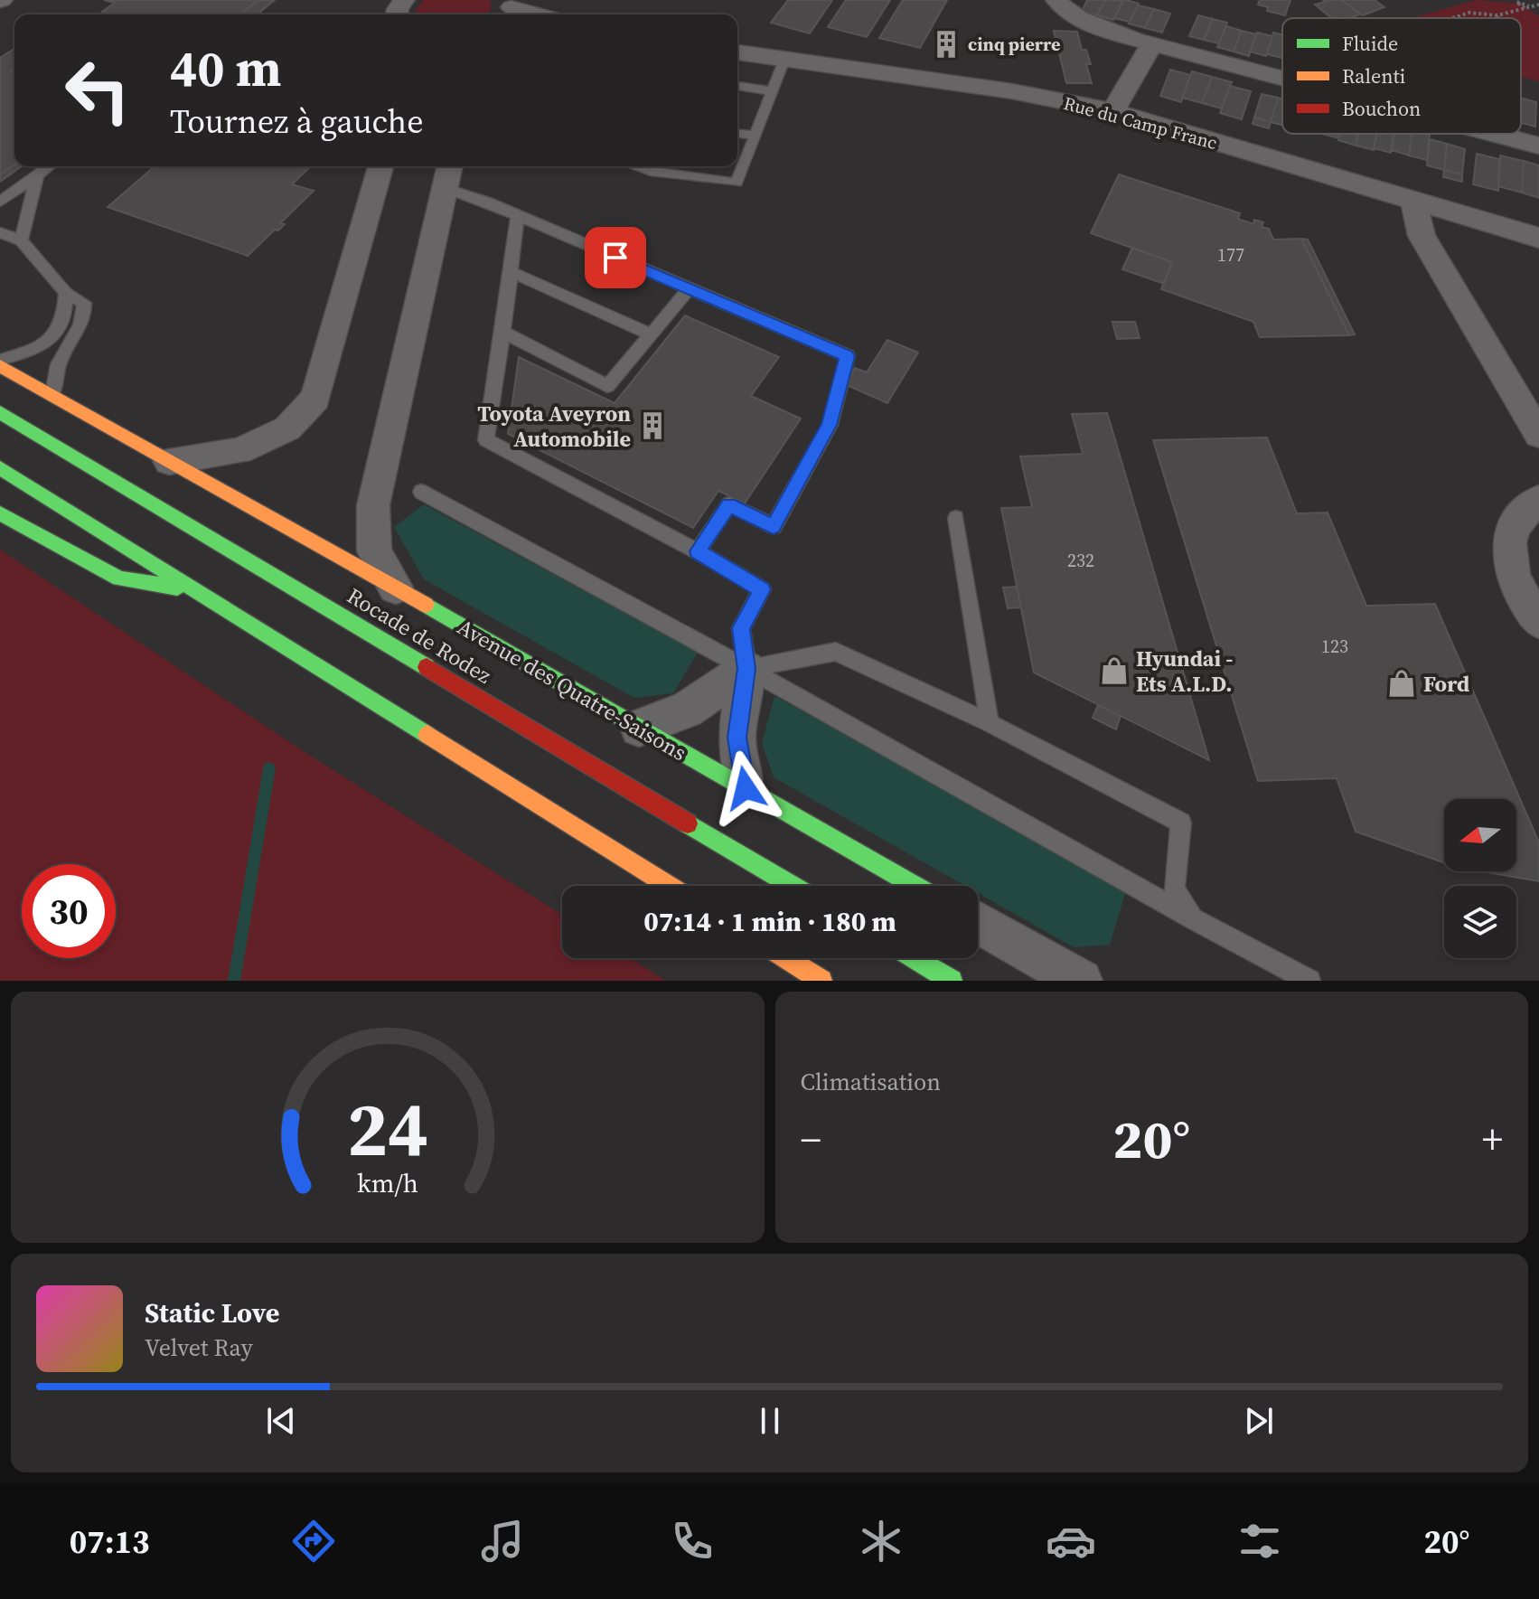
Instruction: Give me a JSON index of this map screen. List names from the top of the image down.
{
  "streets": {
    "main road": ["Rocade de Rodez", "Avenue des Quatre-Saisons"],
    "street": ["Rue du Camp Franc"]
  },
  "places": {
    "building": ["cinq pierre", "Toyota Aveyron Automobile"],
    "shop": ["Hyundai - Ets A.L.D.", "Ford"]
  },
  "house_numbers": ["177", "232", "123"],
  "legend": ["Fluide", "Ralenti", "Bouchon"],
  "north": "left",
  "page": {
    "turn": ["40 m", "Tournez à gauche"],
    "limit": "30",
    "trip": "07:14 · 1 min · 180 m",
    "tile": "Climatisation",
    "heat": ["−", "20°", "+"],
    "song": ["Static Love", "Velvet Ray"],
    "tabs": ["07:13", "20°"],
    "gauge": ["24", "km/h"]
  }
}
